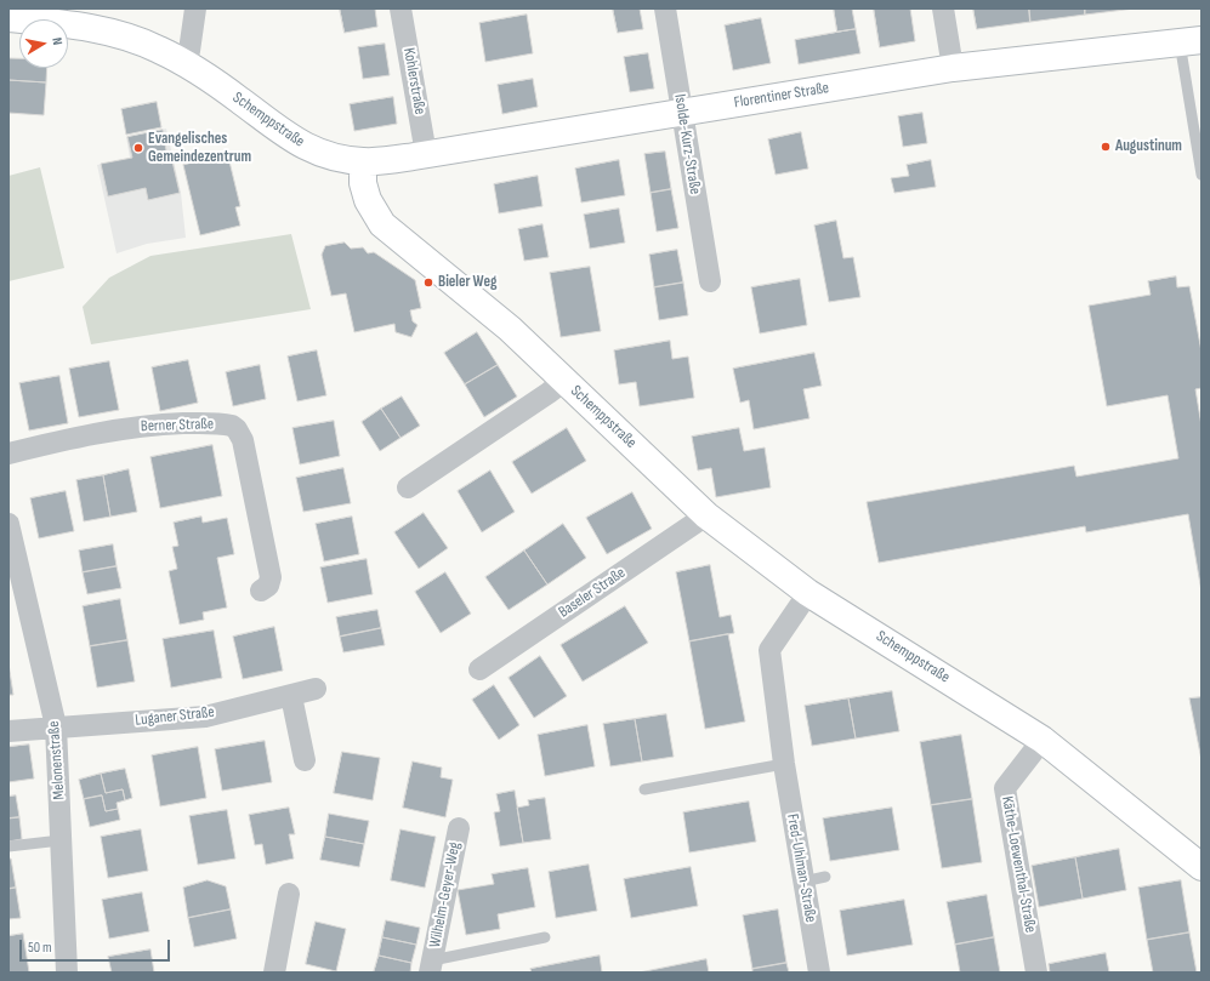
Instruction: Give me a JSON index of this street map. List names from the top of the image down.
{
  "streets": {
    "street": [
      "Kohlerstraße",
      "Florentiner Straße",
      "Schemppstraße",
      "Isolde-Kurz-Straße",
      "Berner Straße",
      "Baseler Straße",
      "Luganer Straße",
      "Melonenstraße",
      "Käthe-Loewenthal-Straße",
      "Fred-Uhlman-Straße",
      "Wilhelm-Geyer-Weg"
    ]
  },
  "crossings": [
    ["Kohlerstraße", "Florentiner Straße"],
    ["Florentiner Straße", "Schemppstraße"],
    ["Florentiner Straße", "Isolde-Kurz-Straße"],
    ["Schemppstraße", "Baseler Straße"],
    ["Schemppstraße", "Käthe-Loewenthal-Straße"],
    ["Schemppstraße", "Fred-Uhlman-Straße"],
    ["Luganer Straße", "Melonenstraße"]
  ],
  "places": ["Augustinum", "Evangelisches Gemeindezentrum", "Bieler Weg"],
  "scale_bar": "50 m",
  "north": "right"
}
